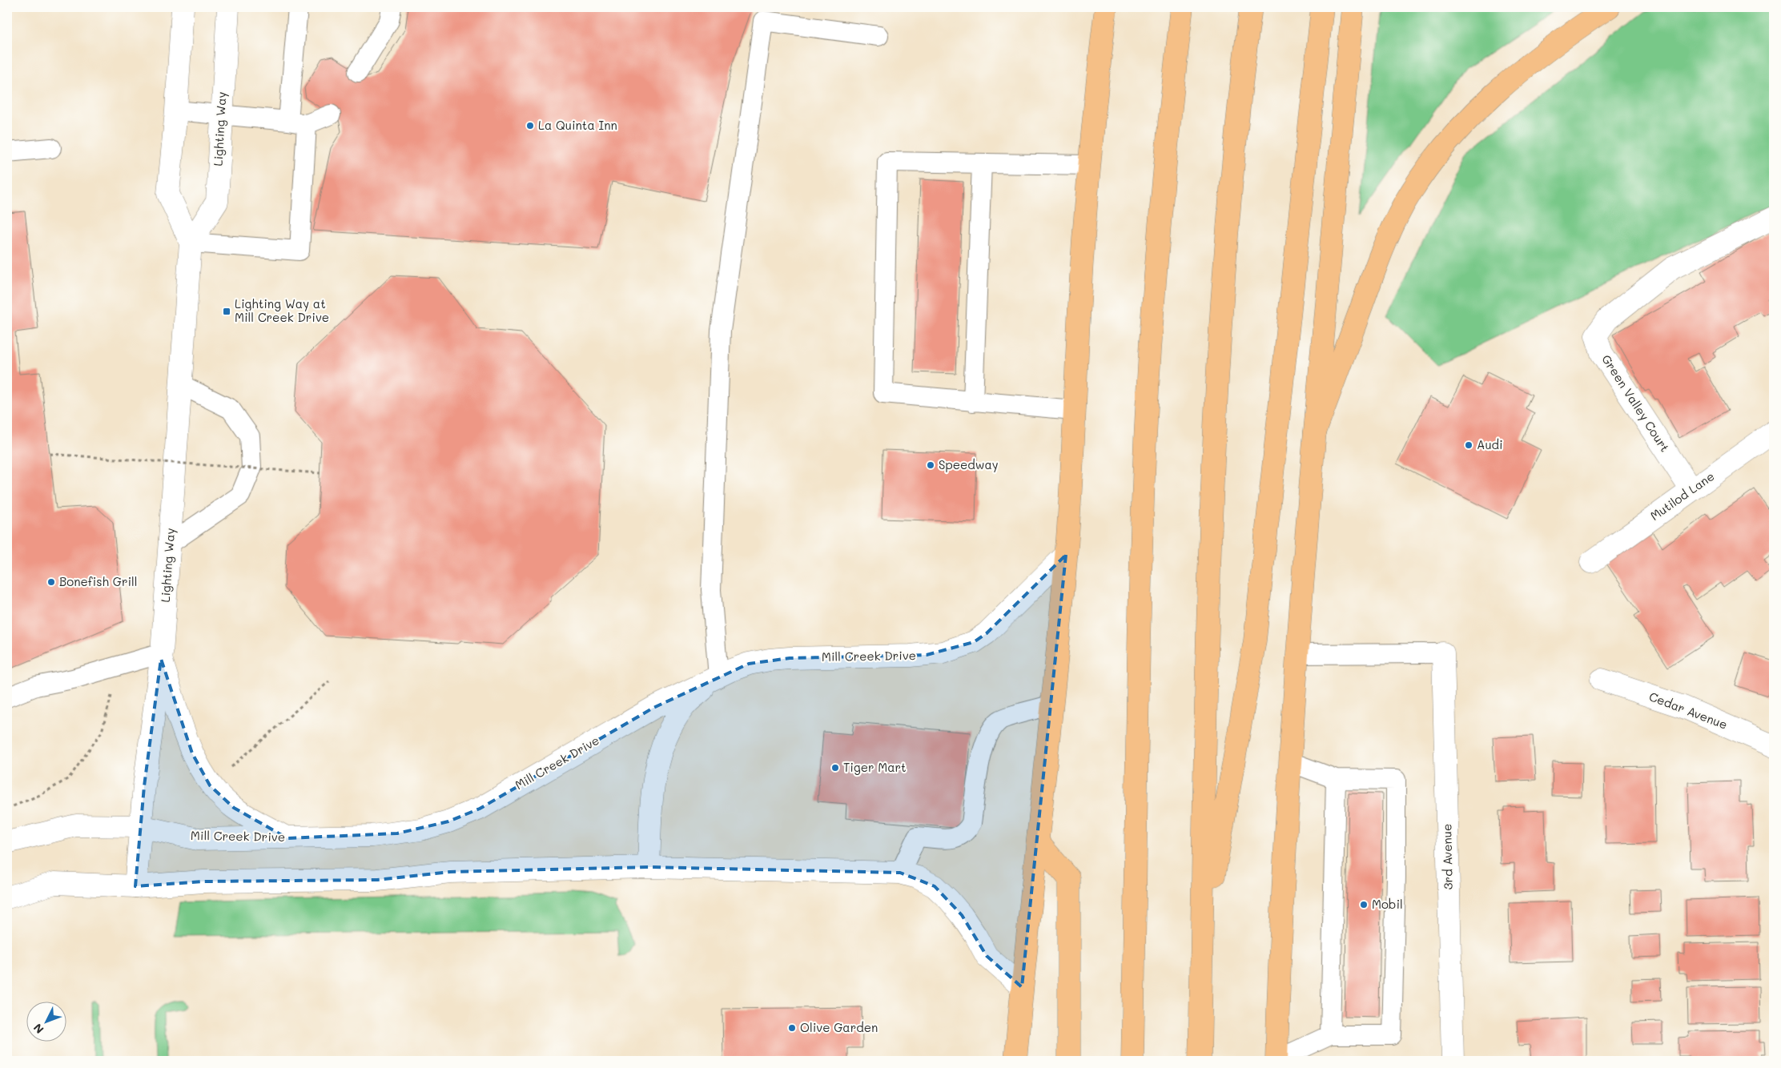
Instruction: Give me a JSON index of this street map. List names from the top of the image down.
{
  "streets": {
    "street": [
      "Lighting Way",
      "Green Valley Court",
      "Mutilod Lane",
      "Mill Creek Drive",
      "Cedar Avenue",
      "3rd Avenue"
    ]
  },
  "crossings": [
    ["Lighting Way", "Mill Creek Drive"],
    ["Green Valley Court", "Mutilod Lane"]
  ],
  "places": {
    "other": [
      "La Quinta Inn",
      "Audi",
      "Speedway",
      "Bonefish Grill",
      "Tiger Mart",
      "Mobil",
      "Olive Garden"
    ],
    "transit": ["Lighting Way at Mill Creek Drive"]
  },
  "north": "bottom left"
}
